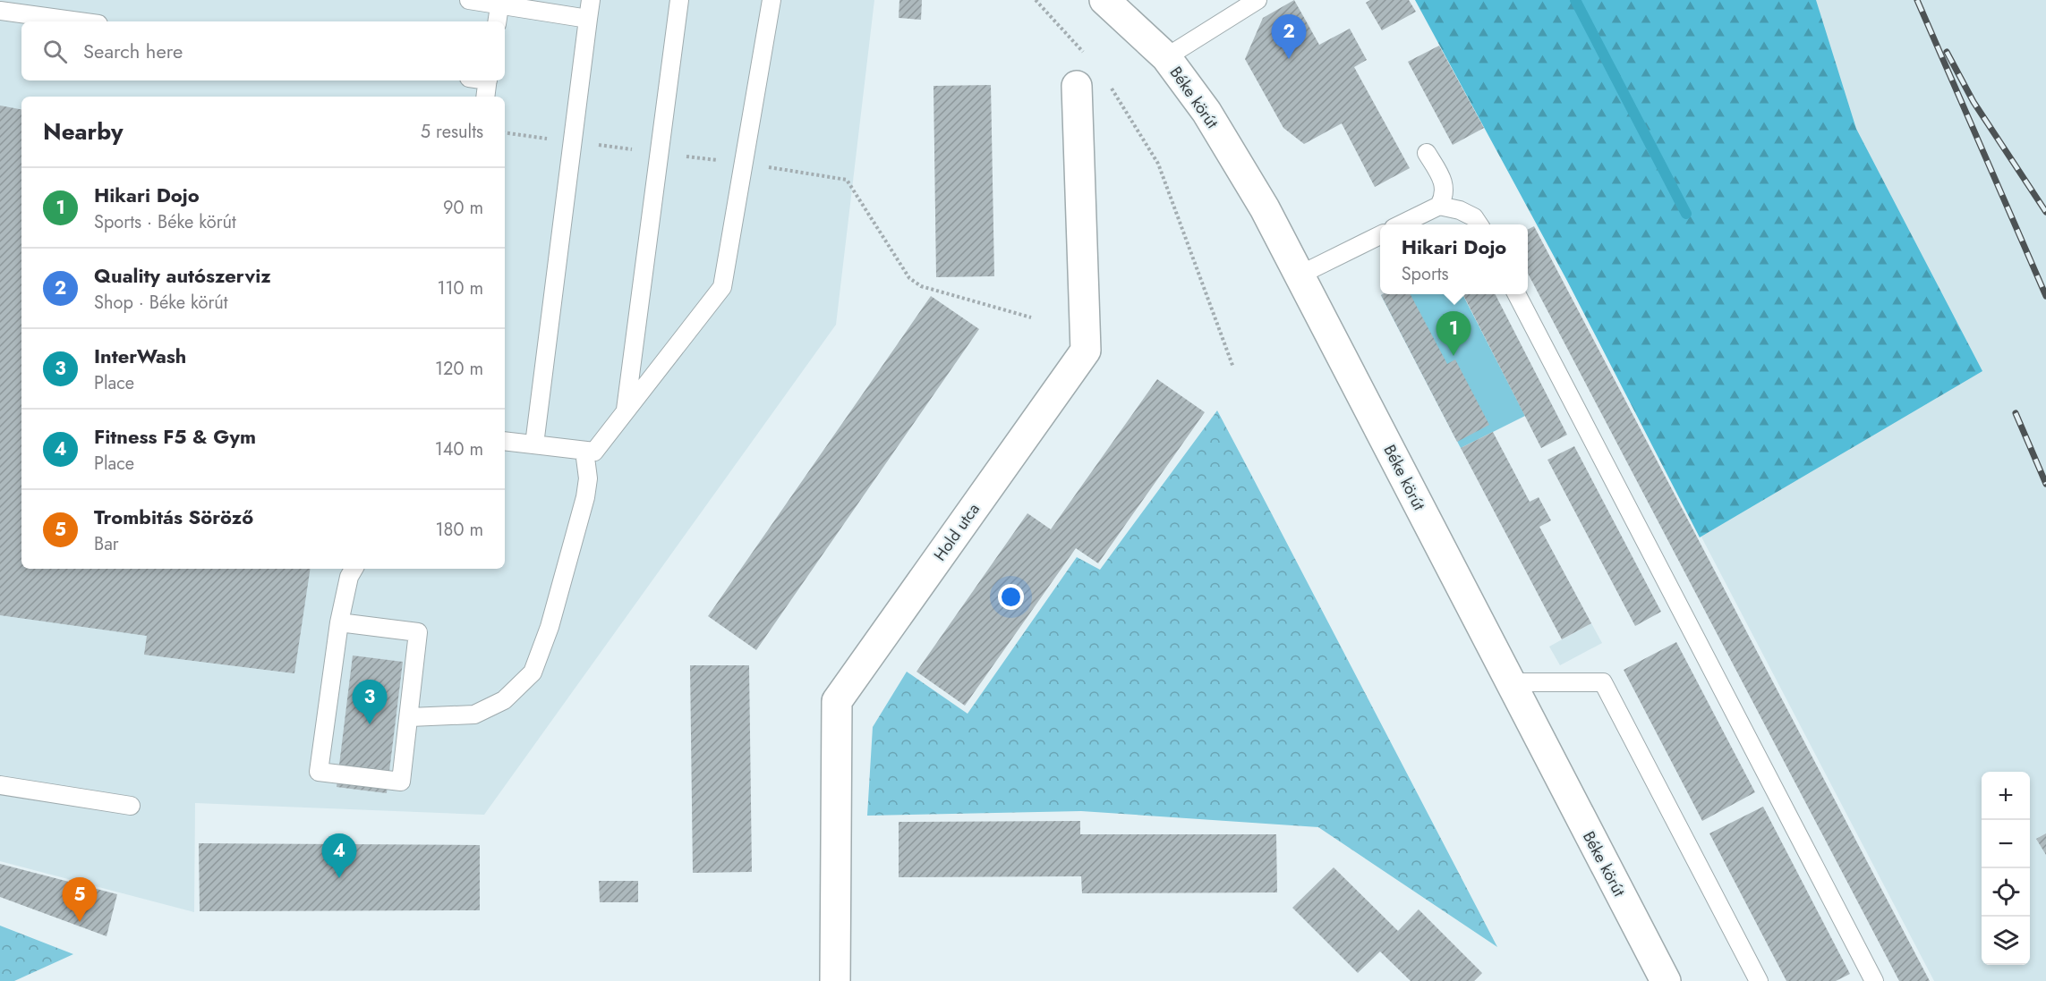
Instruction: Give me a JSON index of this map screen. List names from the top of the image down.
{
  "streets": {
    "street": ["Béke körút", "Hold utca"]
  },
  "page": {
    "pins": [
      "2",
      "1",
      "3",
      "4",
      "5"
    ],
    "search": "Search here",
    "heading": ["Nearby", "5 results"],
    "list": [
      {
        "mark": "1",
        "name": "Hikari Dojo",
        "note": "Sports · Béke körút",
        "value": "90 m"
      },
      {
        "mark": "2",
        "name": "Quality autószerviz",
        "note": "Shop · Béke körút",
        "value": "110 m"
      },
      {
        "mark": "3",
        "name": "InterWash",
        "note": "Place",
        "value": "120 m"
      },
      {
        "mark": "4",
        "name": "Fitness F5 & Gym",
        "note": "Place",
        "value": "140 m"
      },
      {
        "mark": "5",
        "name": "Trombitás Söröző",
        "note": "Bar",
        "value": "180 m"
      }
    ],
    "popup": ["Hikari Dojo", "Sports"],
    "map_buttons": ["+", "−"]
  }
}
